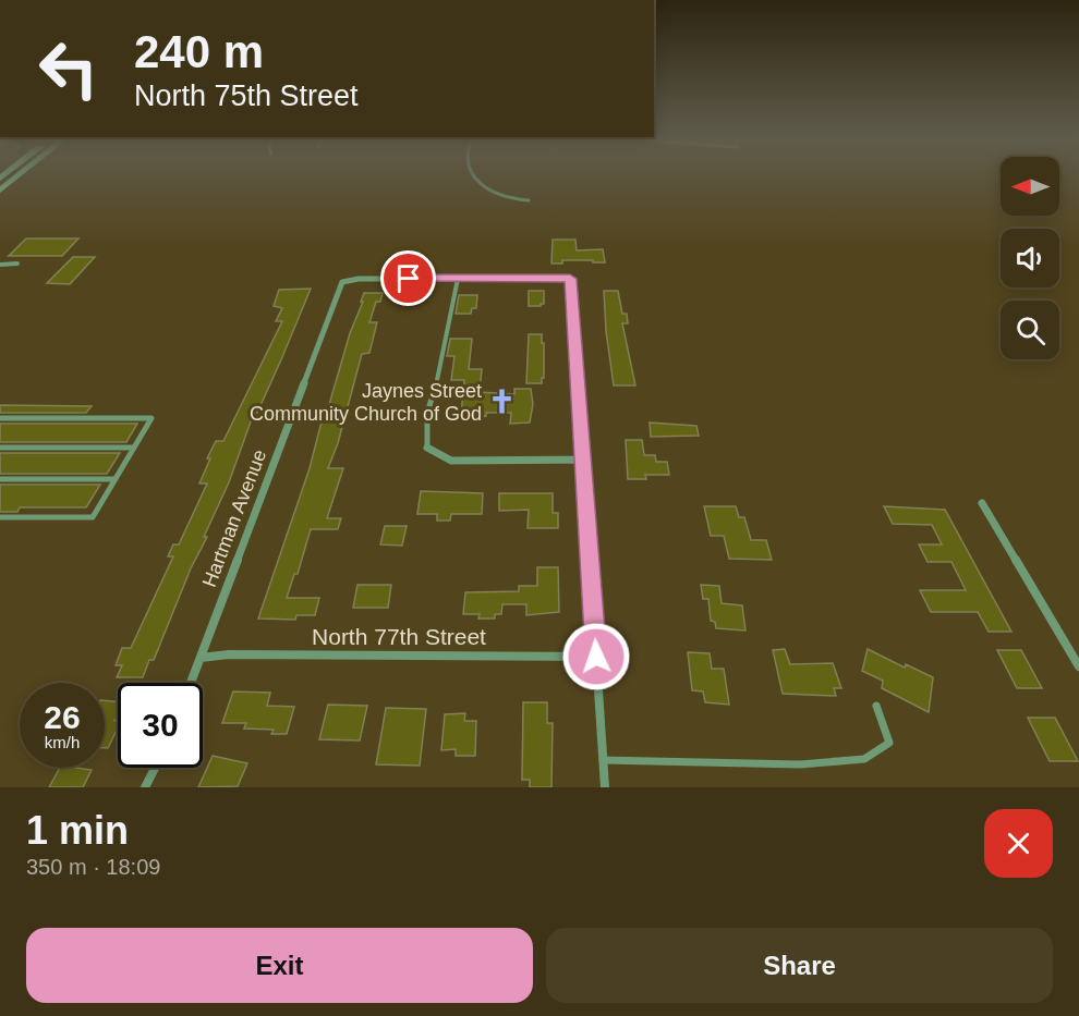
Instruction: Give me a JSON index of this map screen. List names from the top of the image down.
{
  "streets": {
    "street": ["Hartman Avenue", "North 77th Street"]
  },
  "crossings": [
    ["Hartman Avenue", "North 77th Street"]
  ],
  "places": {
    "church": ["Jaynes Street Community Church of God"]
  },
  "north": "left",
  "page": {
    "turn": ["240 m", "North 75th Street"],
    "speed": "26 km/h",
    "limit": "30",
    "heading": ["1 min", "350 m · 18:09"],
    "buttons": ["Exit", "Share"]
  }
}
